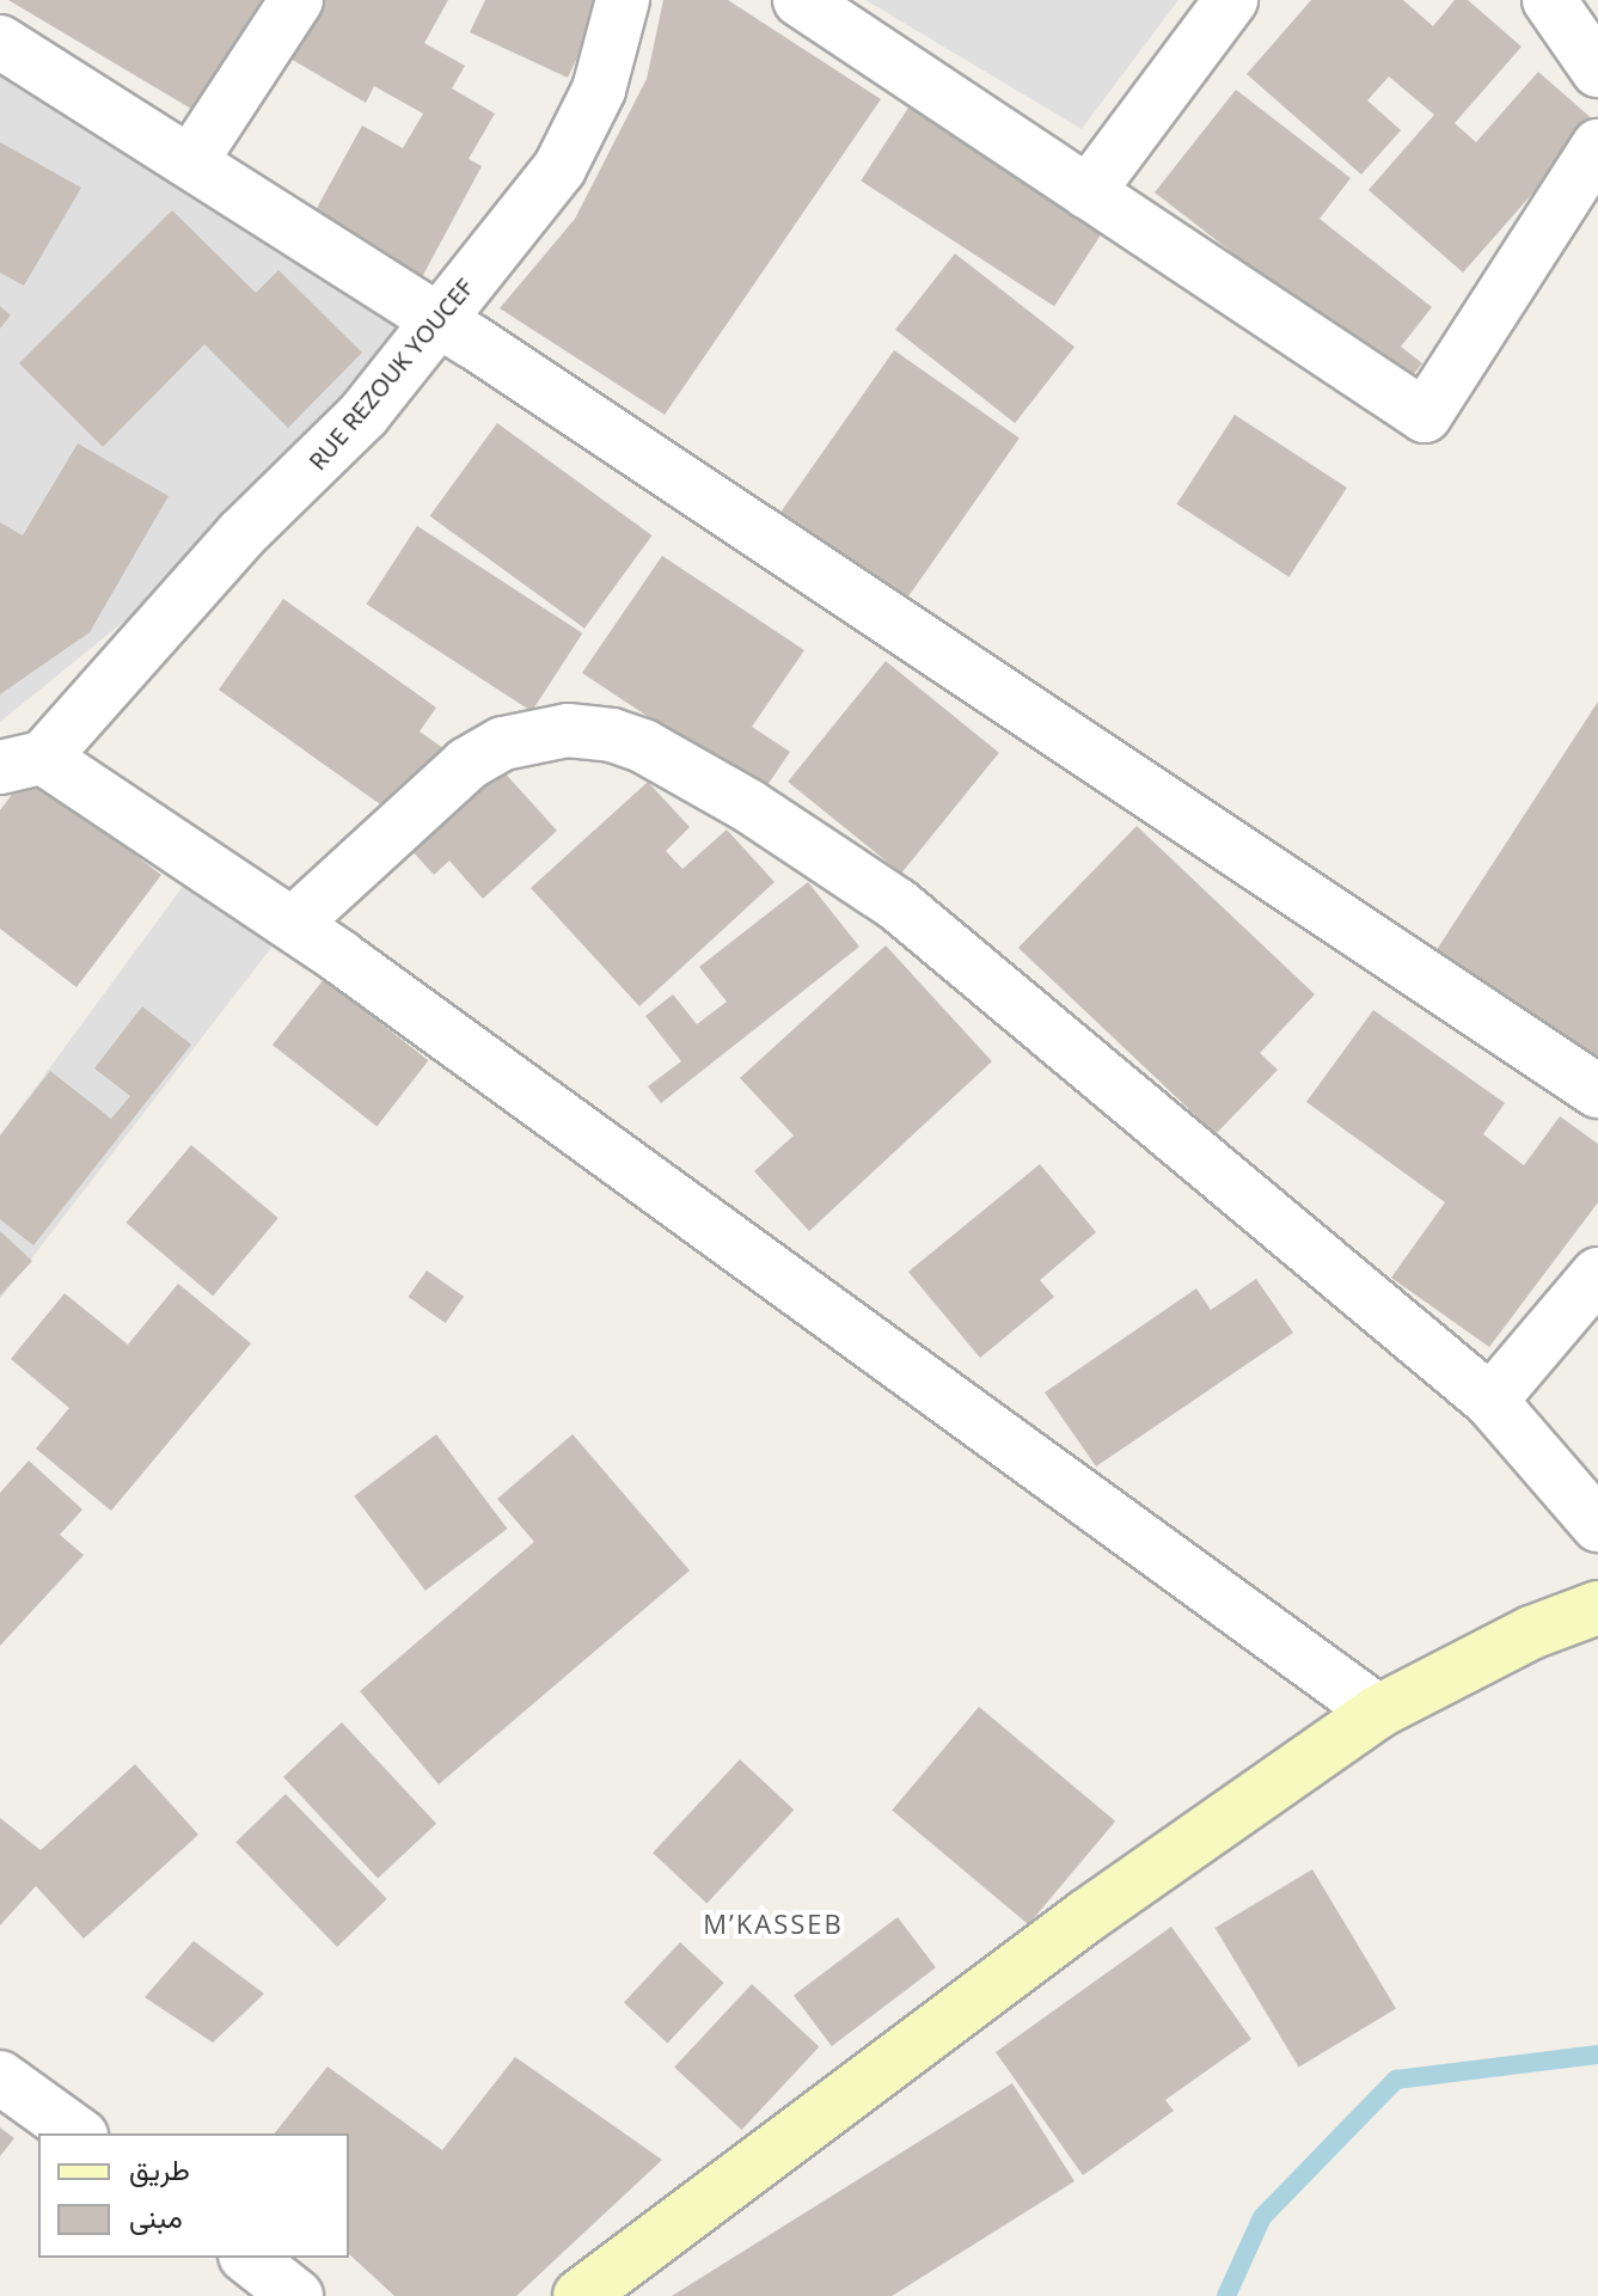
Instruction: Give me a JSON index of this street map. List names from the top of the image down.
{
  "streets": {
    "street": ["RUE REZOUK YOUCEF"]
  },
  "districts": ["M’KASSEB"],
  "legend": ["طريق", "مبنى"]
}
